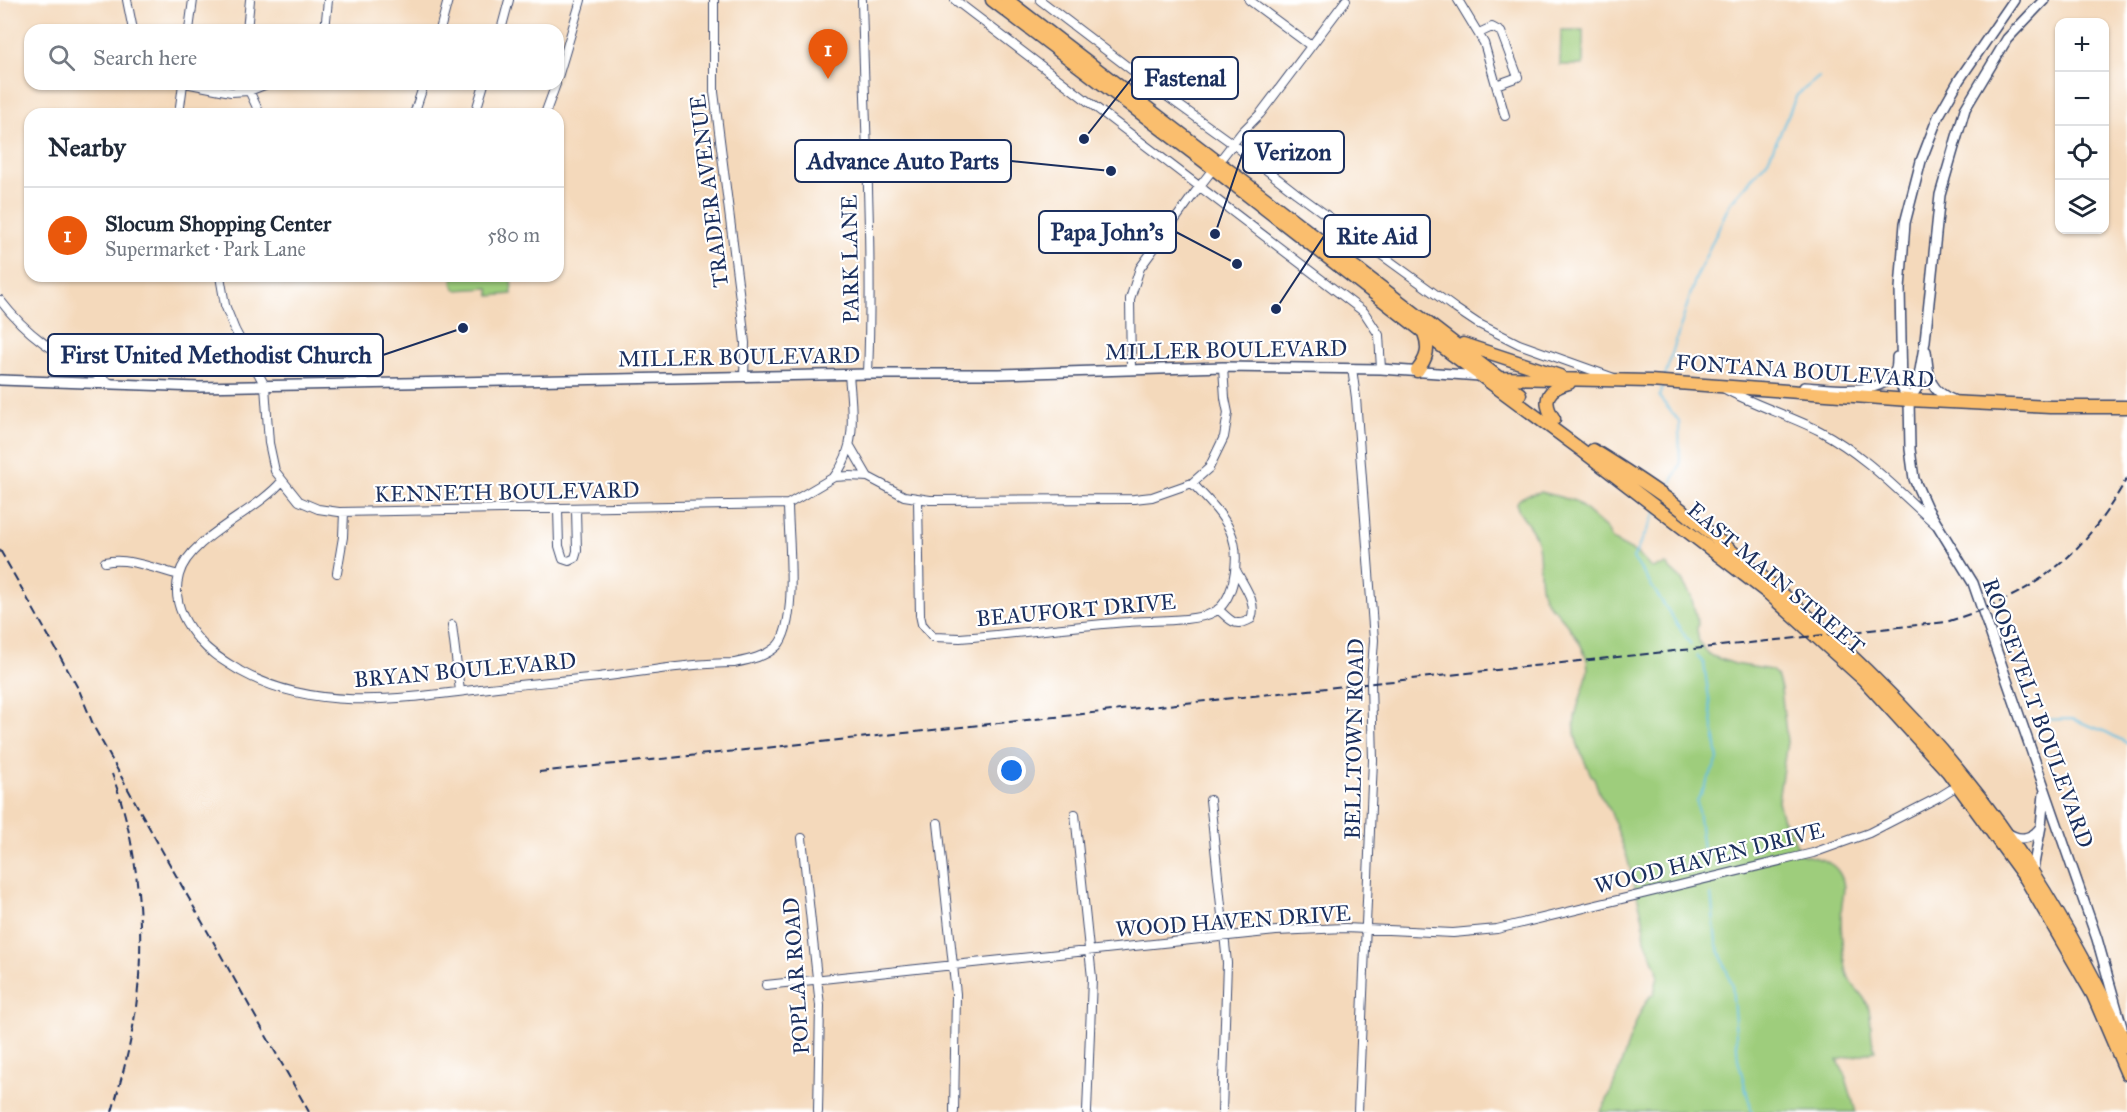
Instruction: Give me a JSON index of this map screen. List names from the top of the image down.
{
  "streets": {
    "main road": ["FONTANA BOULEVARD", "EAST MAIN STREET"],
    "street": [
      "TRADER AVENUE",
      "PARK LANE",
      "MILLER BOULEVARD",
      "KENNETH BOULEVARD",
      "BEAUFORT DRIVE",
      "BRYAN BOULEVARD",
      "ROOSEVELT BOULEVARD",
      "BELLTOWN ROAD",
      "WOOD HAVEN DRIVE",
      "POPLAR ROAD"
    ]
  },
  "crossings": [
    ["TRADER AVENUE", "MILLER BOULEVARD"],
    ["PARK LANE", "MILLER BOULEVARD"],
    ["MILLER BOULEVARD", "FONTANA BOULEVARD"],
    ["MILLER BOULEVARD", "KENNETH BOULEVARD"],
    ["MILLER BOULEVARD", "EAST MAIN STREET"],
    ["MILLER BOULEVARD", "BELLTOWN ROAD"],
    ["FONTANA BOULEVARD", "EAST MAIN STREET"],
    ["FONTANA BOULEVARD", "ROOSEVELT BOULEVARD"],
    ["KENNETH BOULEVARD", "BRYAN BOULEVARD"],
    ["EAST MAIN STREET", "ROOSEVELT BOULEVARD"],
    ["EAST MAIN STREET", "WOOD HAVEN DRIVE"],
    ["BELLTOWN ROAD", "WOOD HAVEN DRIVE"],
    ["WOOD HAVEN DRIVE", "POPLAR ROAD"]
  ],
  "places": [
    "Fastenal",
    "Advance Auto Parts",
    "Verizon",
    "Papa John's",
    "Rite Aid",
    "First United Methodist Church"
  ],
  "page": {
    "map_buttons": ["+", "−"],
    "search": "Search here",
    "pins": "1",
    "heading": "Nearby",
    "list": [
      {
        "mark": "1",
        "name": "Slocum Shopping Center",
        "note": "Supermarket · Park Lane",
        "value": "580 m"
      }
    ]
  }
}
